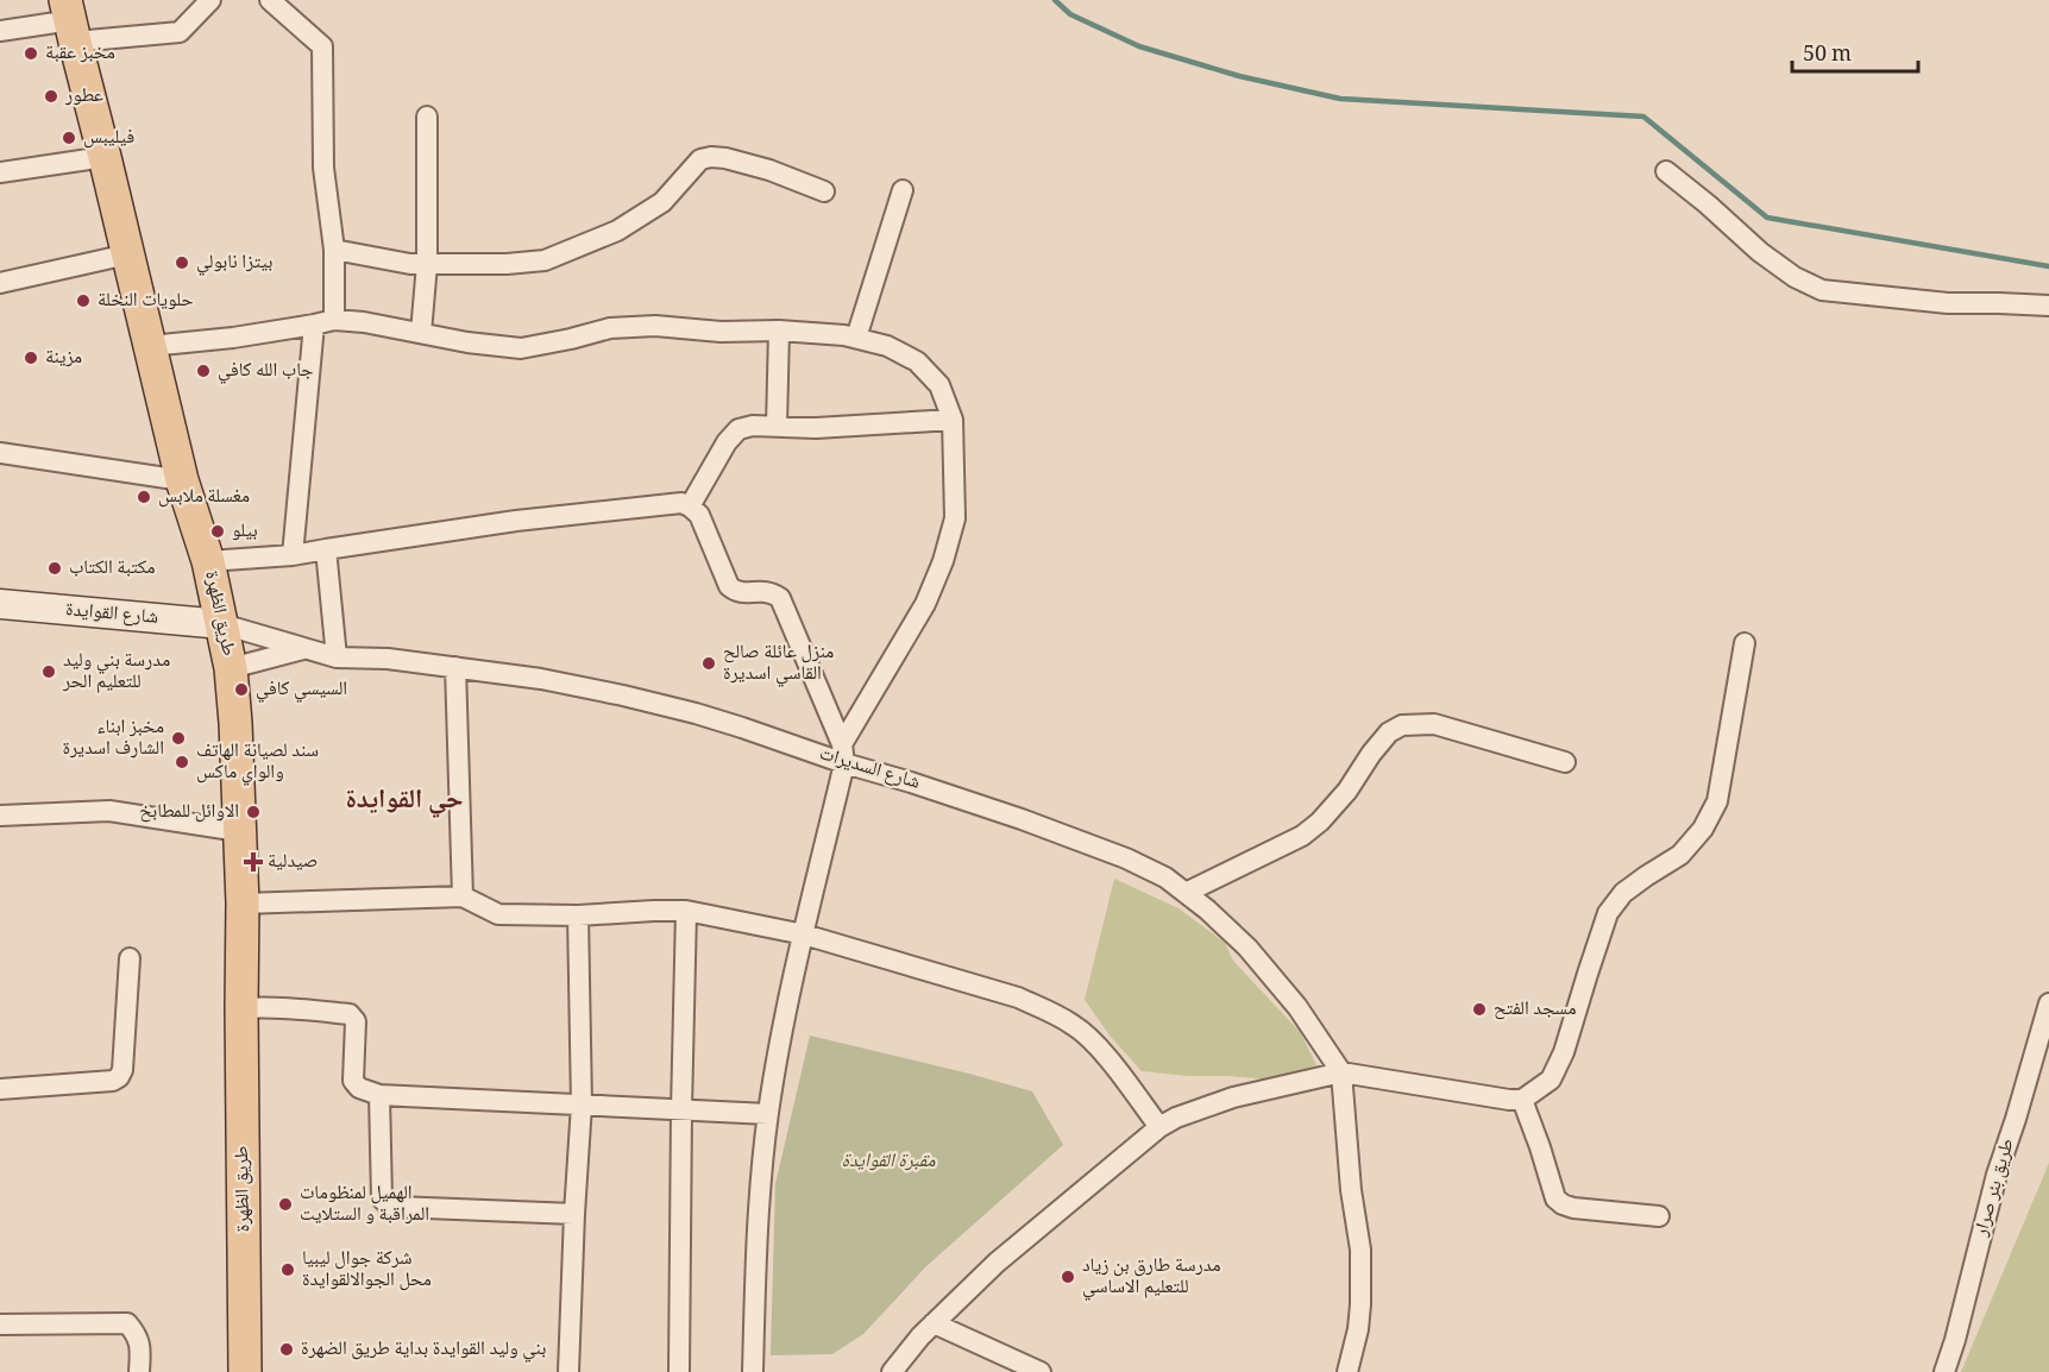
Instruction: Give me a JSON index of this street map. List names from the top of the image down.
{
  "streets": {
    "main road": ["طريق الظهرة", "شارع القوايدة"],
    "street": ["شارع السديرات", "طريق بئر صرار"]
  },
  "crossings": [
    ["طريق الظهرة", "شارع القوايدة"],
    ["طريق الظهرة", "شارع السديرات"],
    ["شارع القوايدة", "شارع السديرات"]
  ],
  "districts": ["حي القوايدة"],
  "parks": ["مقبرة القوايدة"],
  "places": {
    "other": [
      "مخبز عقبة",
      "عطور",
      "فيليبس",
      "بيتزا نابولي",
      "حلويات النخلة",
      "مزينة",
      "جاب الله كافي",
      "مغسلة ملابس",
      "بيلو",
      "مكتبة الكتاب",
      "منزل عائلة صالح القاسي اسديرة",
      "مدرسة بني وليد للتعليم الحر",
      "السيسي كافي",
      "مخبز ابناء الشارف اسديرة",
      "سند لصيانة الهاتف والواي ماكس",
      "الاوائل للمطابخ",
      "مسجد الفتح",
      "الهميل لمنظومات المراقبة و الستلايت",
      "شركة جوال ليبيا محل الجوالالقوايدة",
      "مدرسة طارق بن زياد للتعليم الاساسي",
      "بني وليد القوايدة بداية طريق الضهرة"
    ],
    "health": ["صيدلية"]
  },
  "scale_bar": "50 m"
}
